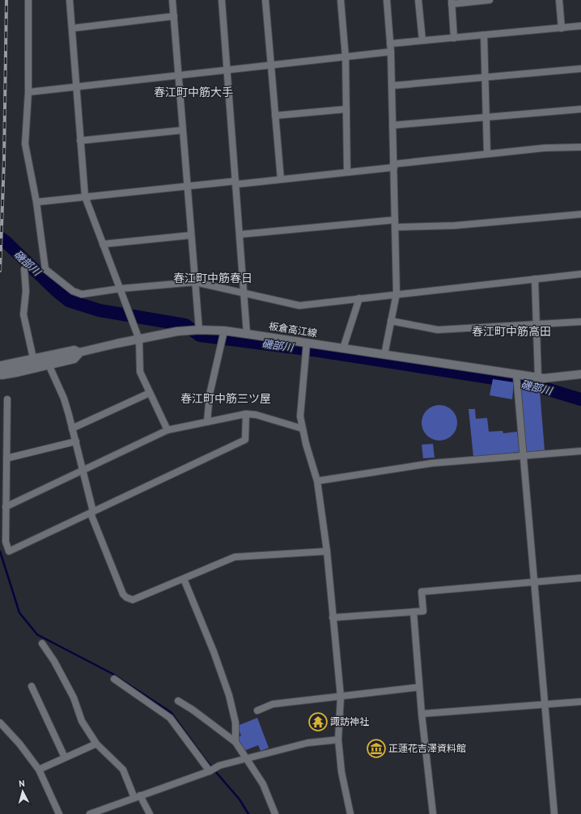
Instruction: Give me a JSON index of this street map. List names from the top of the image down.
{
  "streets": {
    "main road": ["板倉高江線"]
  },
  "districts": [
    "春江町中筋大手",
    "春江町中筋春日",
    "春江町中筋高田",
    "春江町中筋三ツ屋"
  ],
  "water": ["磯部川"],
  "places": {
    "temple": ["諏訪神社"],
    "museum": ["正蓮花吉澤資料館"]
  },
  "north": "top"
}
